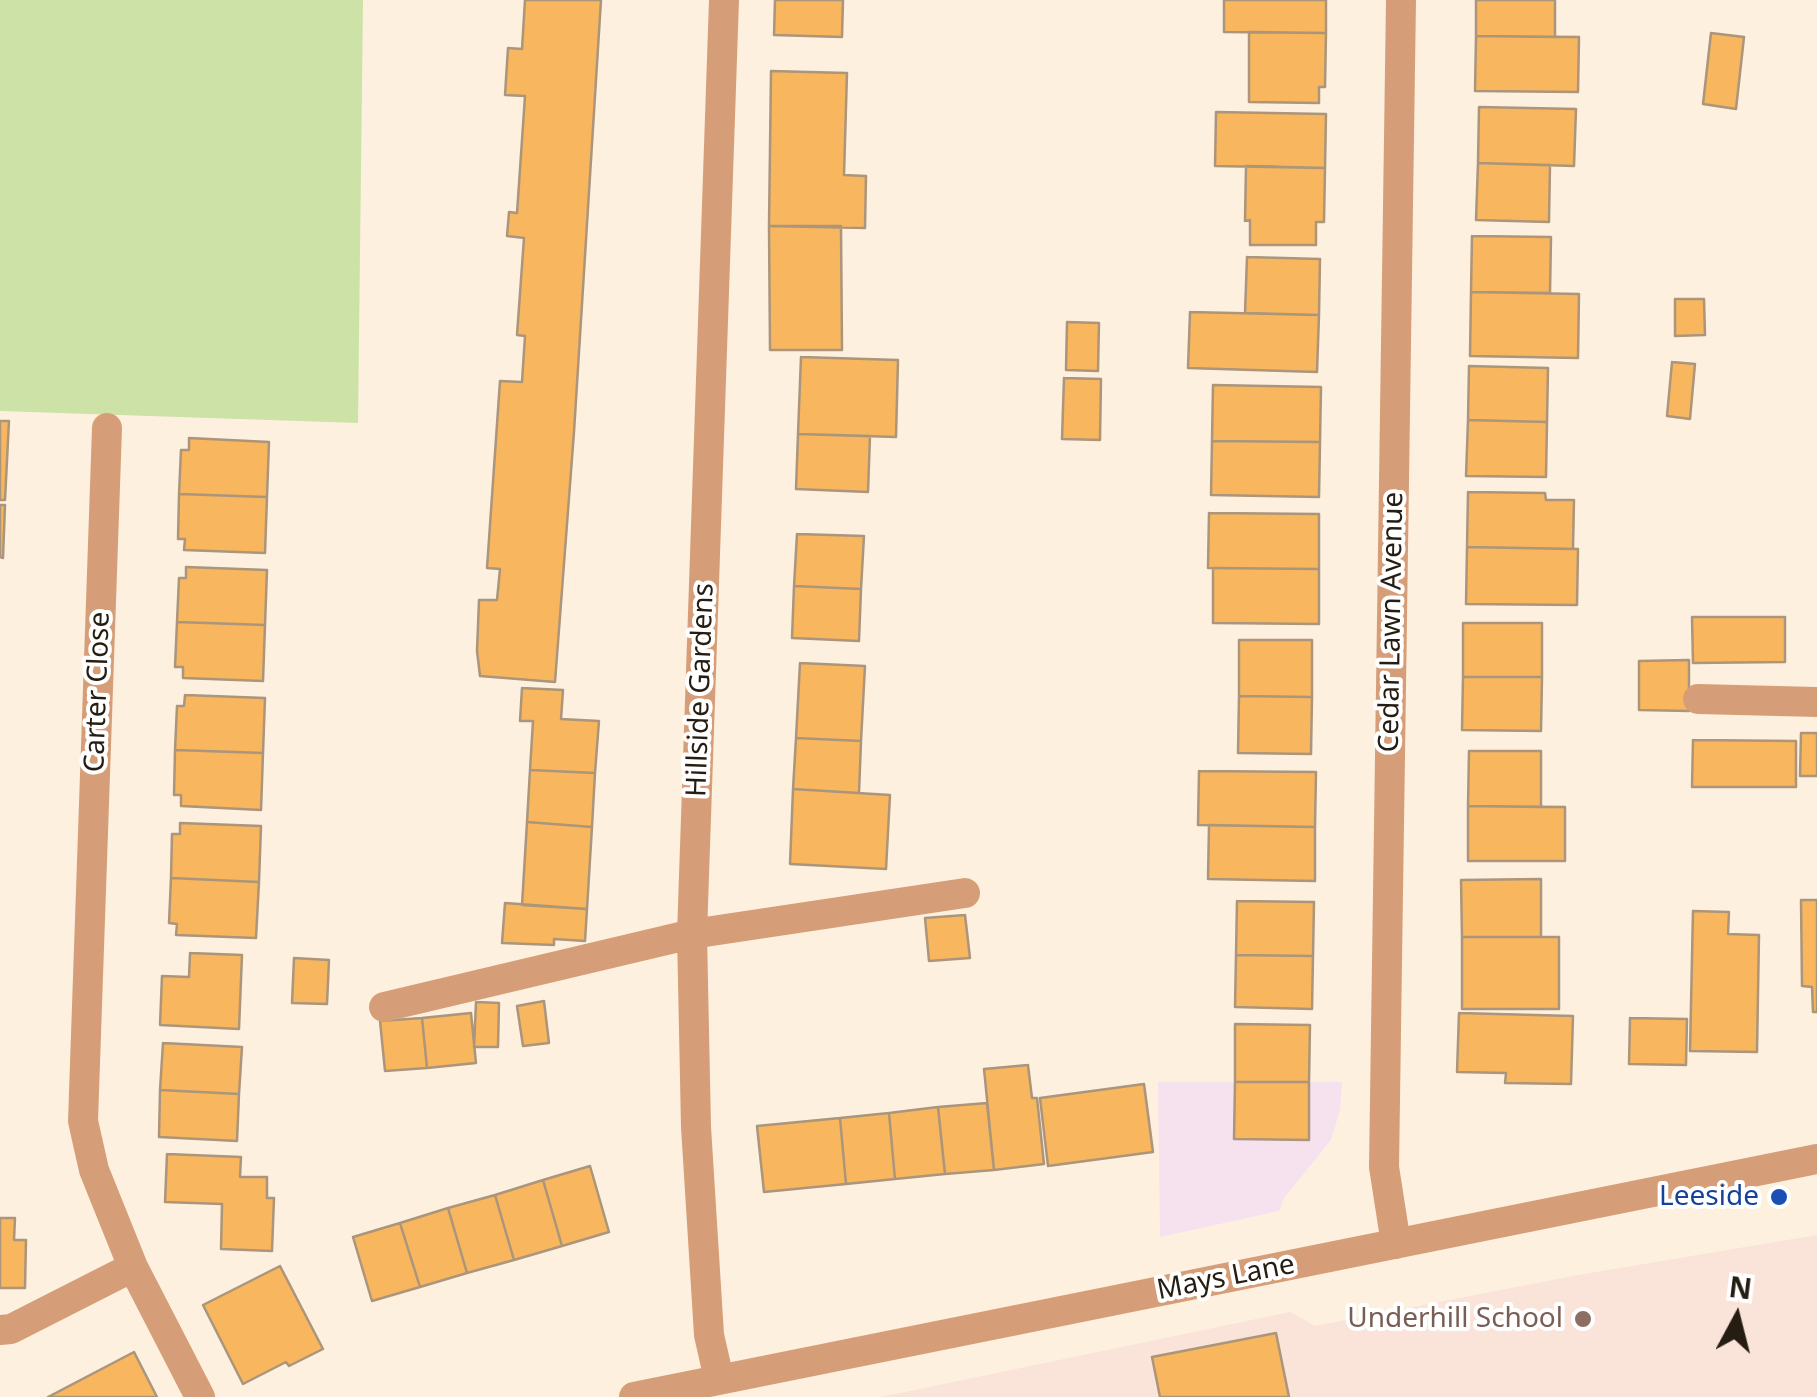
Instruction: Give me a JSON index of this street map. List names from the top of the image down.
{
  "streets": {
    "street": [
      "Cedar Lawn Avenue",
      "Hillside Gardens",
      "Carter Close",
      "Mays Lane"
    ]
  },
  "crossings": [
    ["Cedar Lawn Avenue", "Mays Lane"],
    ["Hillside Gardens", "Mays Lane"]
  ],
  "places": ["Leeside", "Underhill School"],
  "north": "top"
}
